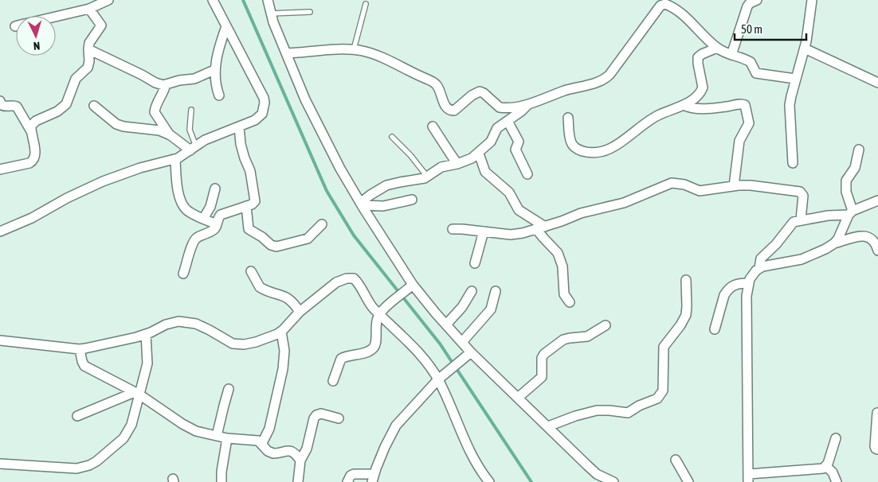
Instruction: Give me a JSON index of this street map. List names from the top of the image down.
{
  "scale_bar": "50 m",
  "north": "bottom"
}
